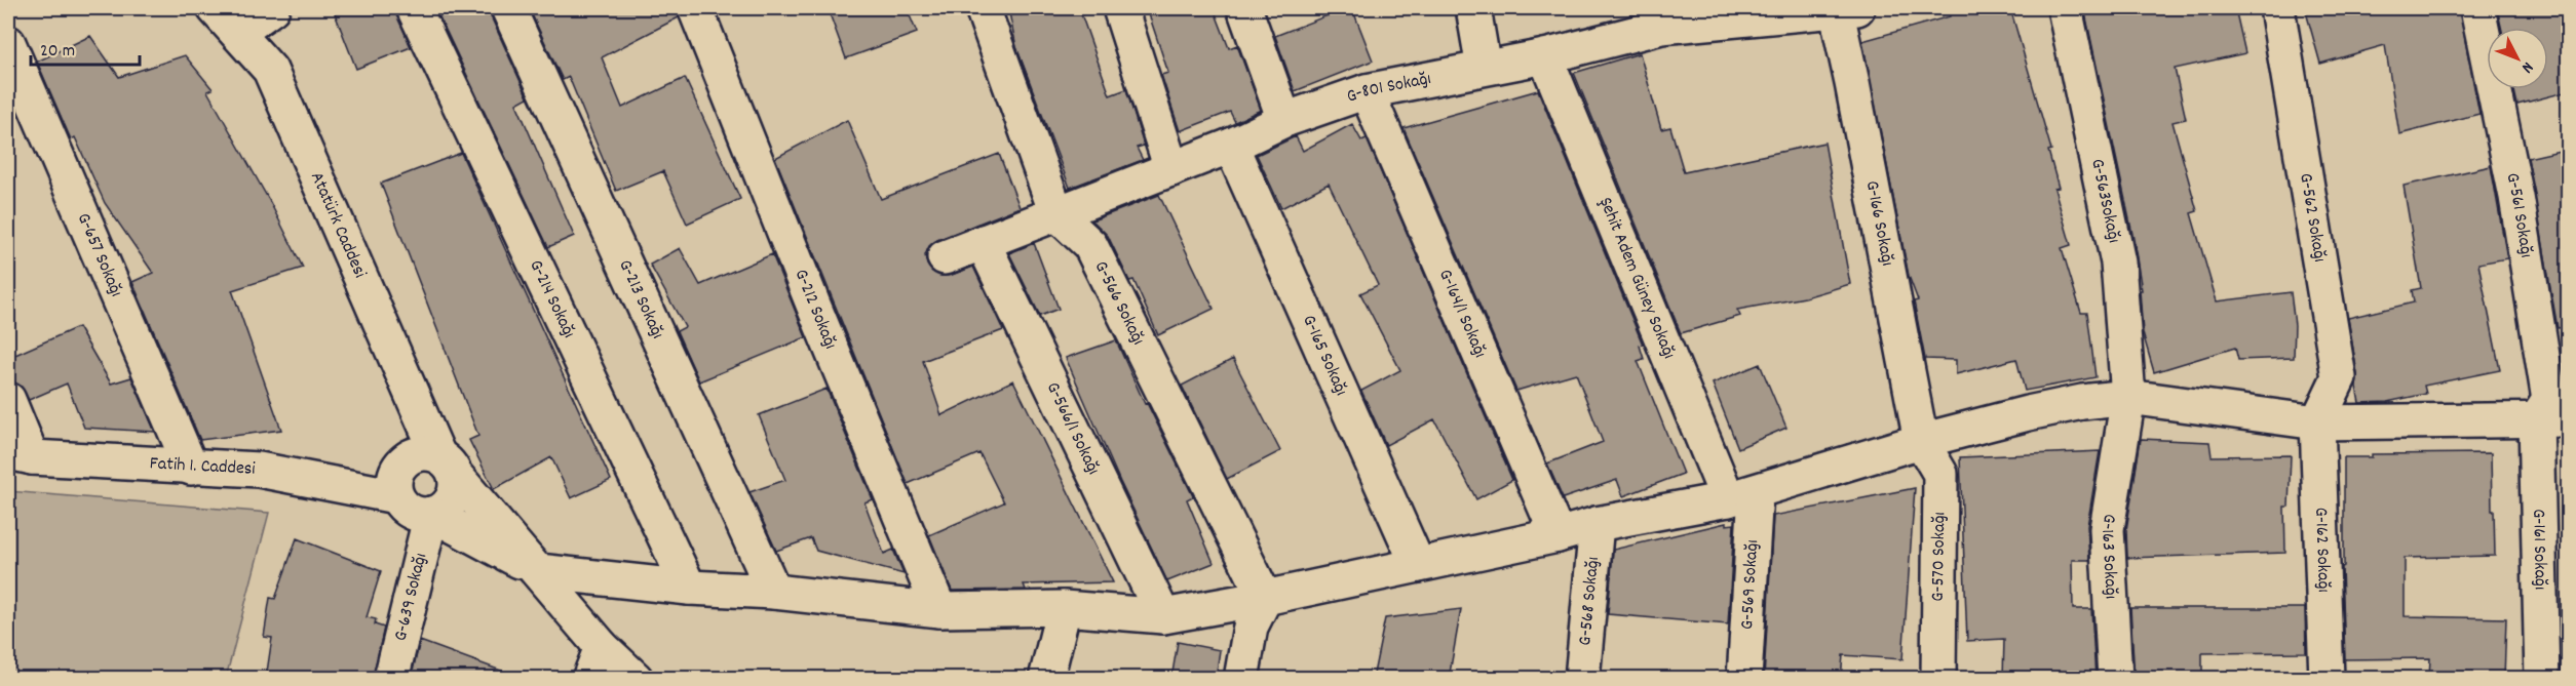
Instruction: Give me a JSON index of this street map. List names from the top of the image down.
{
  "streets": {
    "street": [
      "G-801 Sokağı",
      "G-563Sokağı",
      "G-561 Sokağı",
      "G-562 Sokağı",
      "Atatürk Caddesi",
      "G-166 Sokağı",
      "G-657 Sokağı",
      "Şehit Adem Güney Sokağı",
      "G-214 Sokağı",
      "G-213 Sokağı",
      "G-566 Sokağı",
      "G-212 Sokağı",
      "G-164/1 Sokağı",
      "G-165 Sokağı",
      "G-566/1 Sokağı",
      "Fatih 1. Caddesi",
      "G-161 Sokağı",
      "G-162 Sokağı",
      "G-163 Sokağı",
      "G-570 Sokağı",
      "G-569 Sokağı",
      "G-639 Sokağı",
      "G-568 Sokağı"
    ]
  },
  "crossings": [
    ["G-801 Sokağı", "G-166 Sokağı"],
    ["G-801 Sokağı", "Şehit Adem Güney Sokağı"],
    ["G-801 Sokağı", "G-566 Sokağı"],
    ["G-801 Sokağı", "G-164/1 Sokağı"],
    ["G-801 Sokağı", "G-165 Sokağı"],
    ["G-801 Sokağı", "G-566/1 Sokağı"],
    ["G-563Sokağı", "G-163 Sokağı"],
    ["G-561 Sokağı", "G-161 Sokağı"],
    ["G-562 Sokağı", "G-162 Sokağı"],
    ["Atatürk Caddesi", "Fatih 1. Caddesi"],
    ["Atatürk Caddesi", "G-639 Sokağı"],
    ["G-166 Sokağı", "G-570 Sokağı"],
    ["G-657 Sokağı", "Fatih 1. Caddesi"],
    ["Şehit Adem Güney Sokağı", "G-569 Sokağı"],
    ["Fatih 1. Caddesi", "G-639 Sokağı"]
  ],
  "scale_bar": "20 m",
  "north": "bottom right"
}
